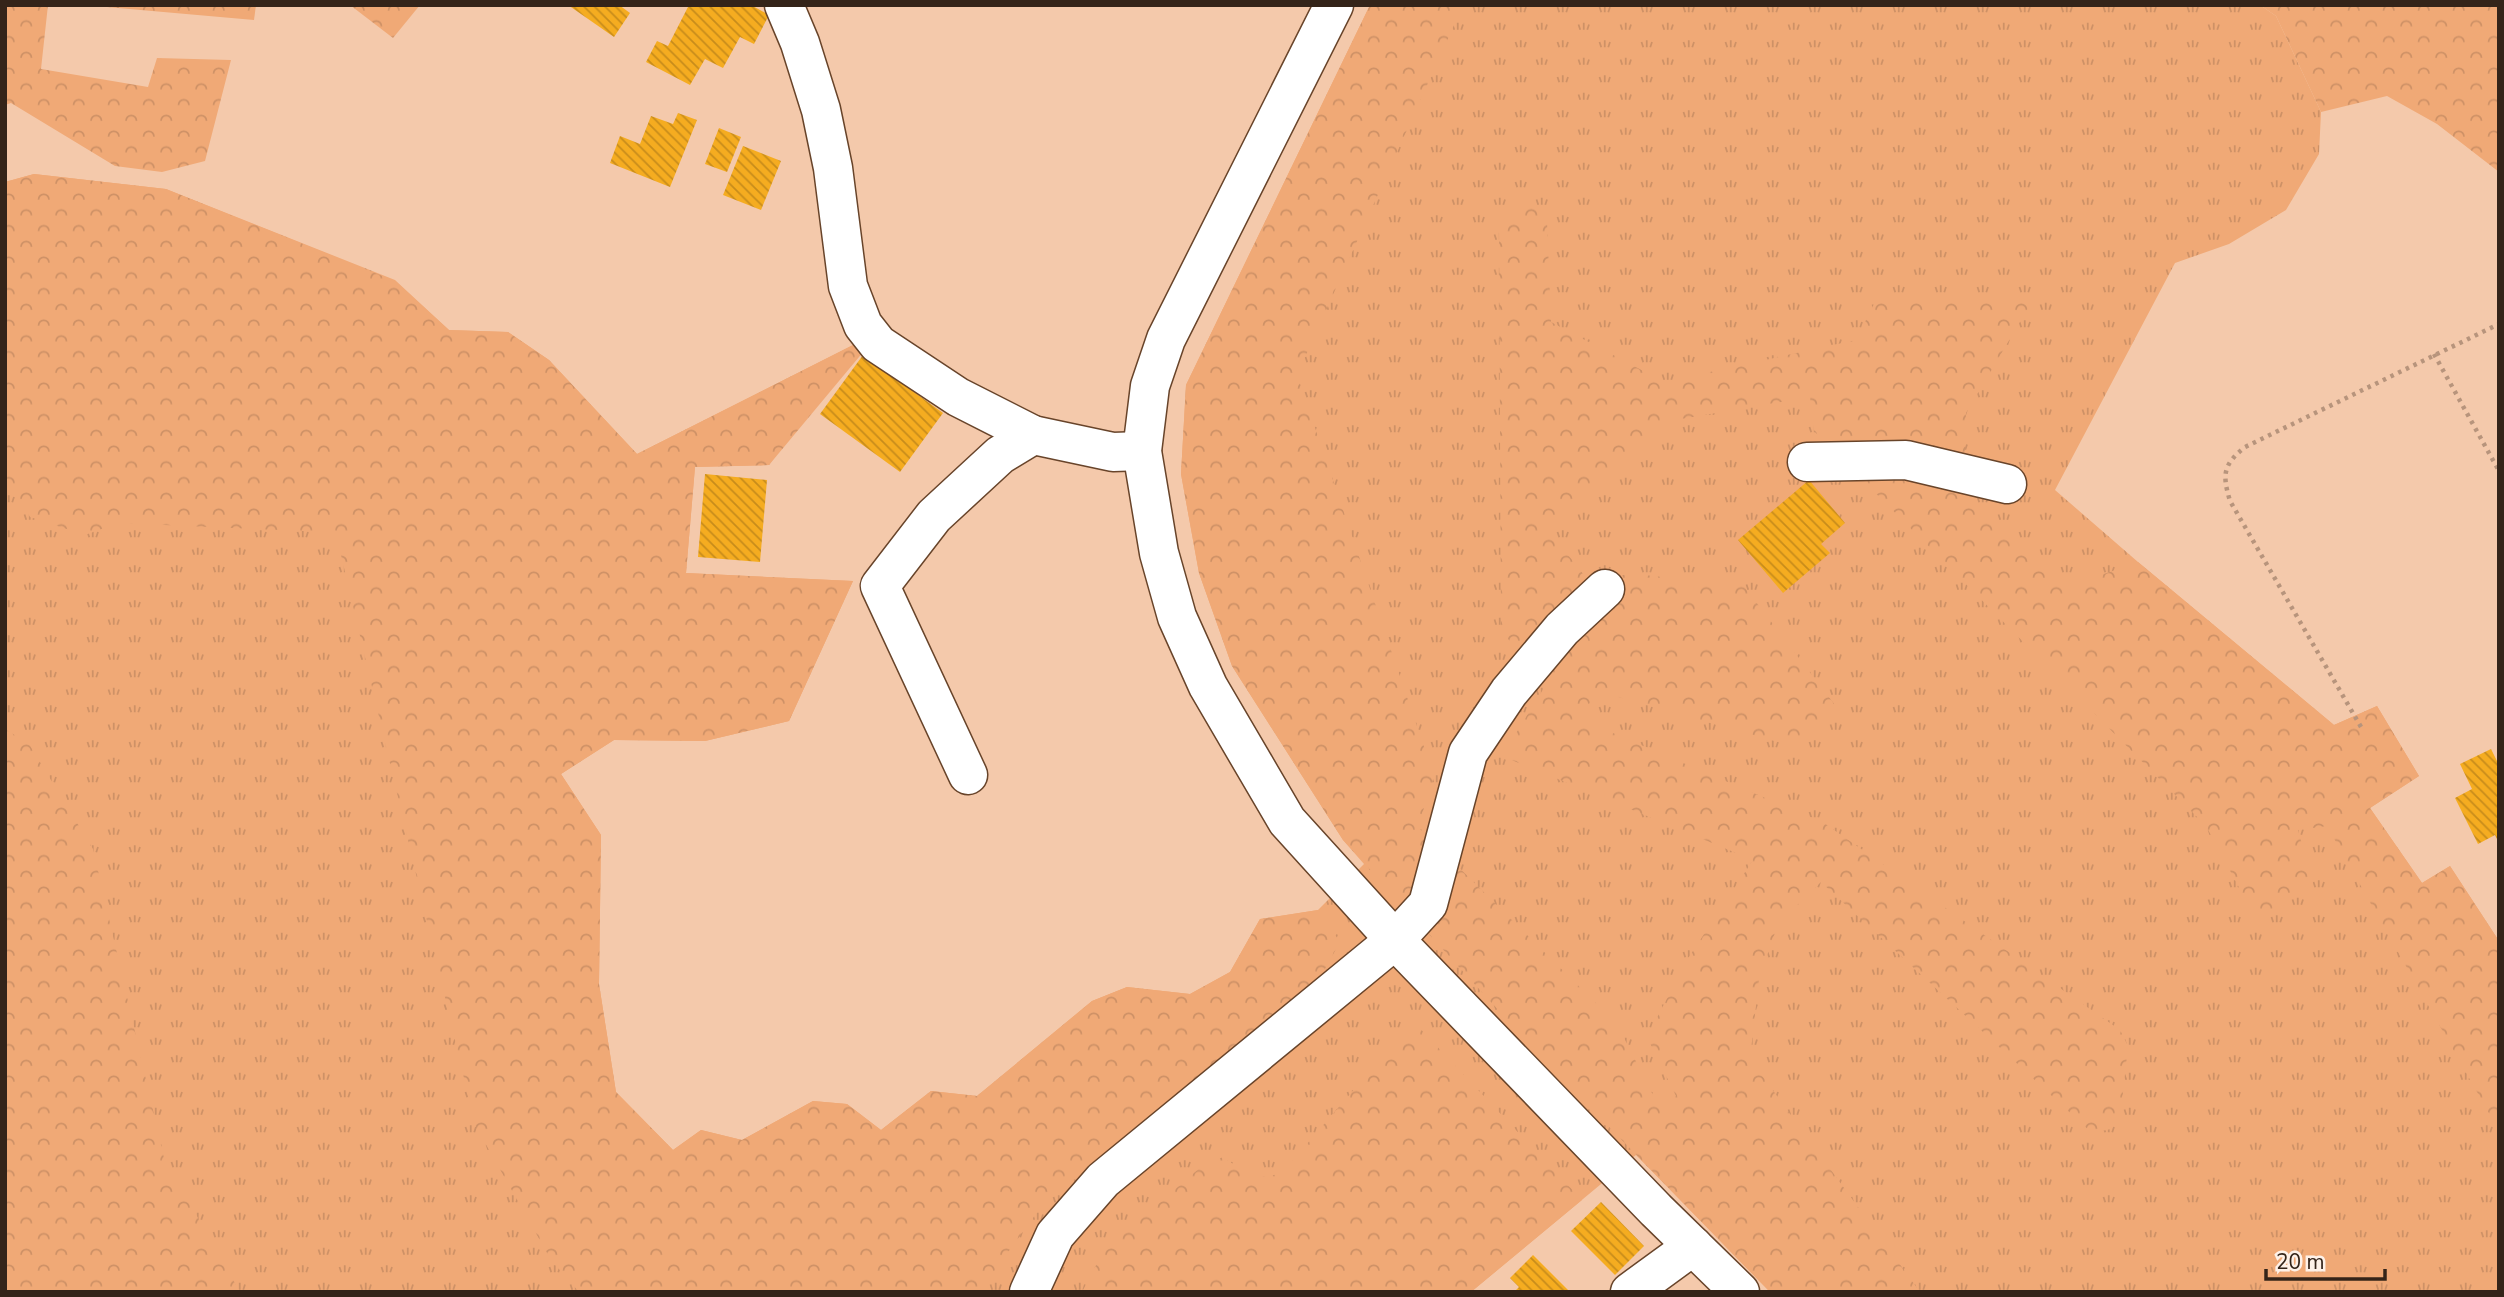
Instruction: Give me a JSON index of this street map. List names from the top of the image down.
{
  "scale_bar": "20 m"
}
